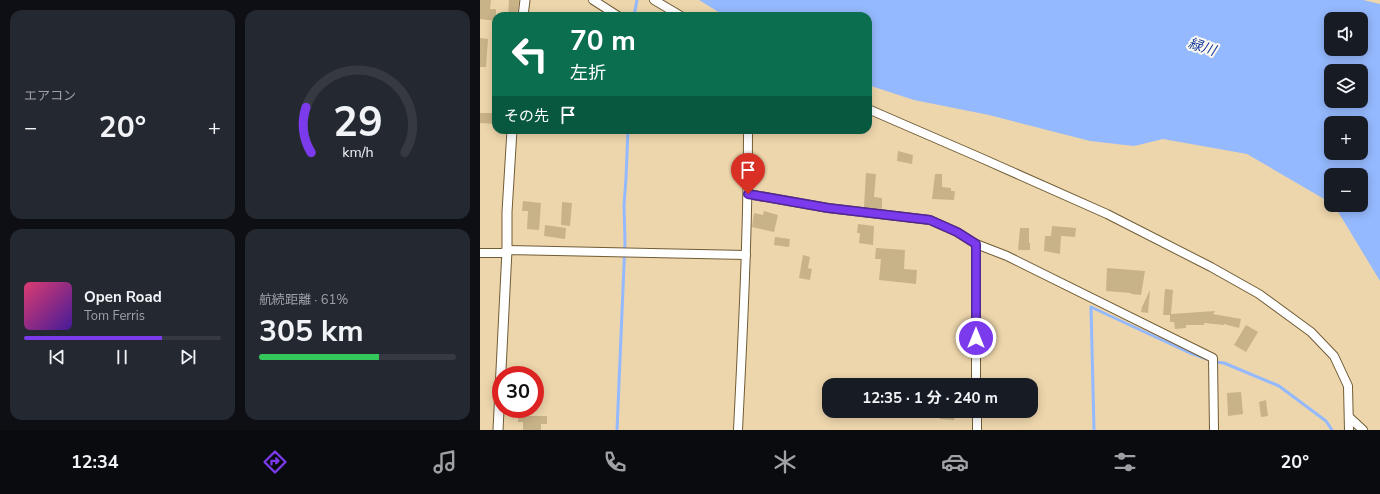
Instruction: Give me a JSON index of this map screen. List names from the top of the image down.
{
  "water": ["緑川"],
  "page": {
    "tile": [
      "エアコン",
      ["航続距離 · 61%", "305 km"]
    ],
    "map_buttons": ["+", "−"],
    "turn": ["70 m", "左折"],
    "then": "その先",
    "heat": ["−", "20°", "+"],
    "song": ["Open Road", "Tom Ferris"],
    "limit": "30",
    "trip": "12:35 · 1 分 · 240 m",
    "tabs": ["12:34", "20°"],
    "gauge": ["29", "km/h"]
  }
}
